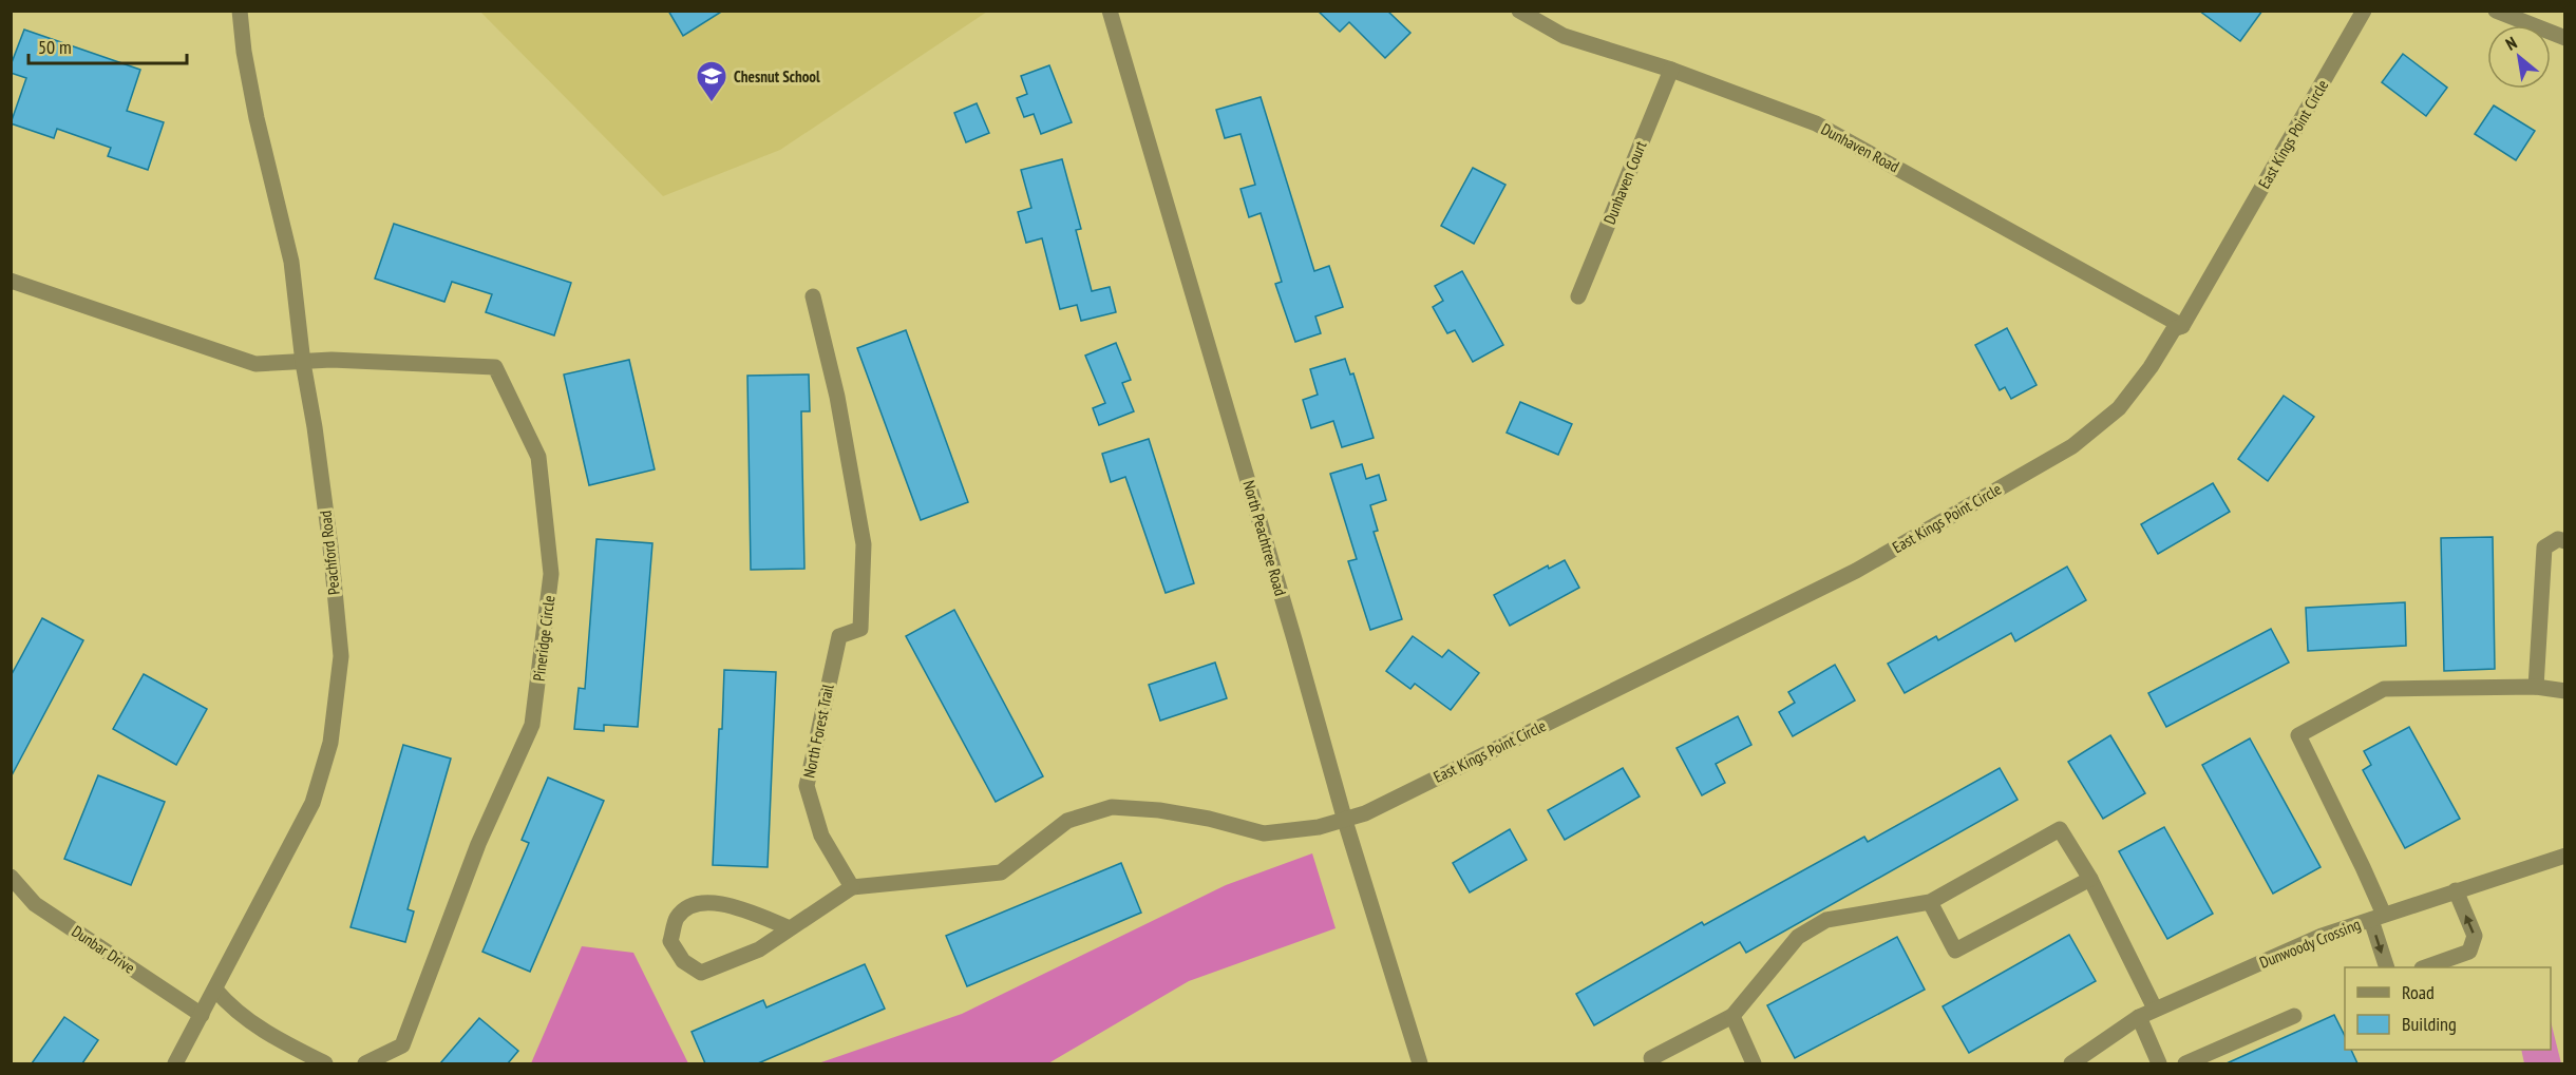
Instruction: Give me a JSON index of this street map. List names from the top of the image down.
{
  "streets": {
    "street": [
      "East Kings Point Circle",
      "Dunhaven Road",
      "Dunhaven Court",
      "North Peachtree Road",
      "Peachford Road",
      "Pineridge Circle",
      "North Forest Trail",
      "Dunwoody Crossing",
      "Dunbar Drive"
    ]
  },
  "crossings": [
    ["East Kings Point Circle", "Dunhaven Road"],
    ["East Kings Point Circle", "North Peachtree Road"],
    ["Dunhaven Road", "Dunhaven Court"],
    ["Peachford Road", "Pineridge Circle"],
    ["Peachford Road", "Dunbar Drive"]
  ],
  "places": {
    "school or university": ["Chesnut School"]
  },
  "legend": ["Road", "Building"],
  "scale_bar": "50 m",
  "north": "top left"
}
